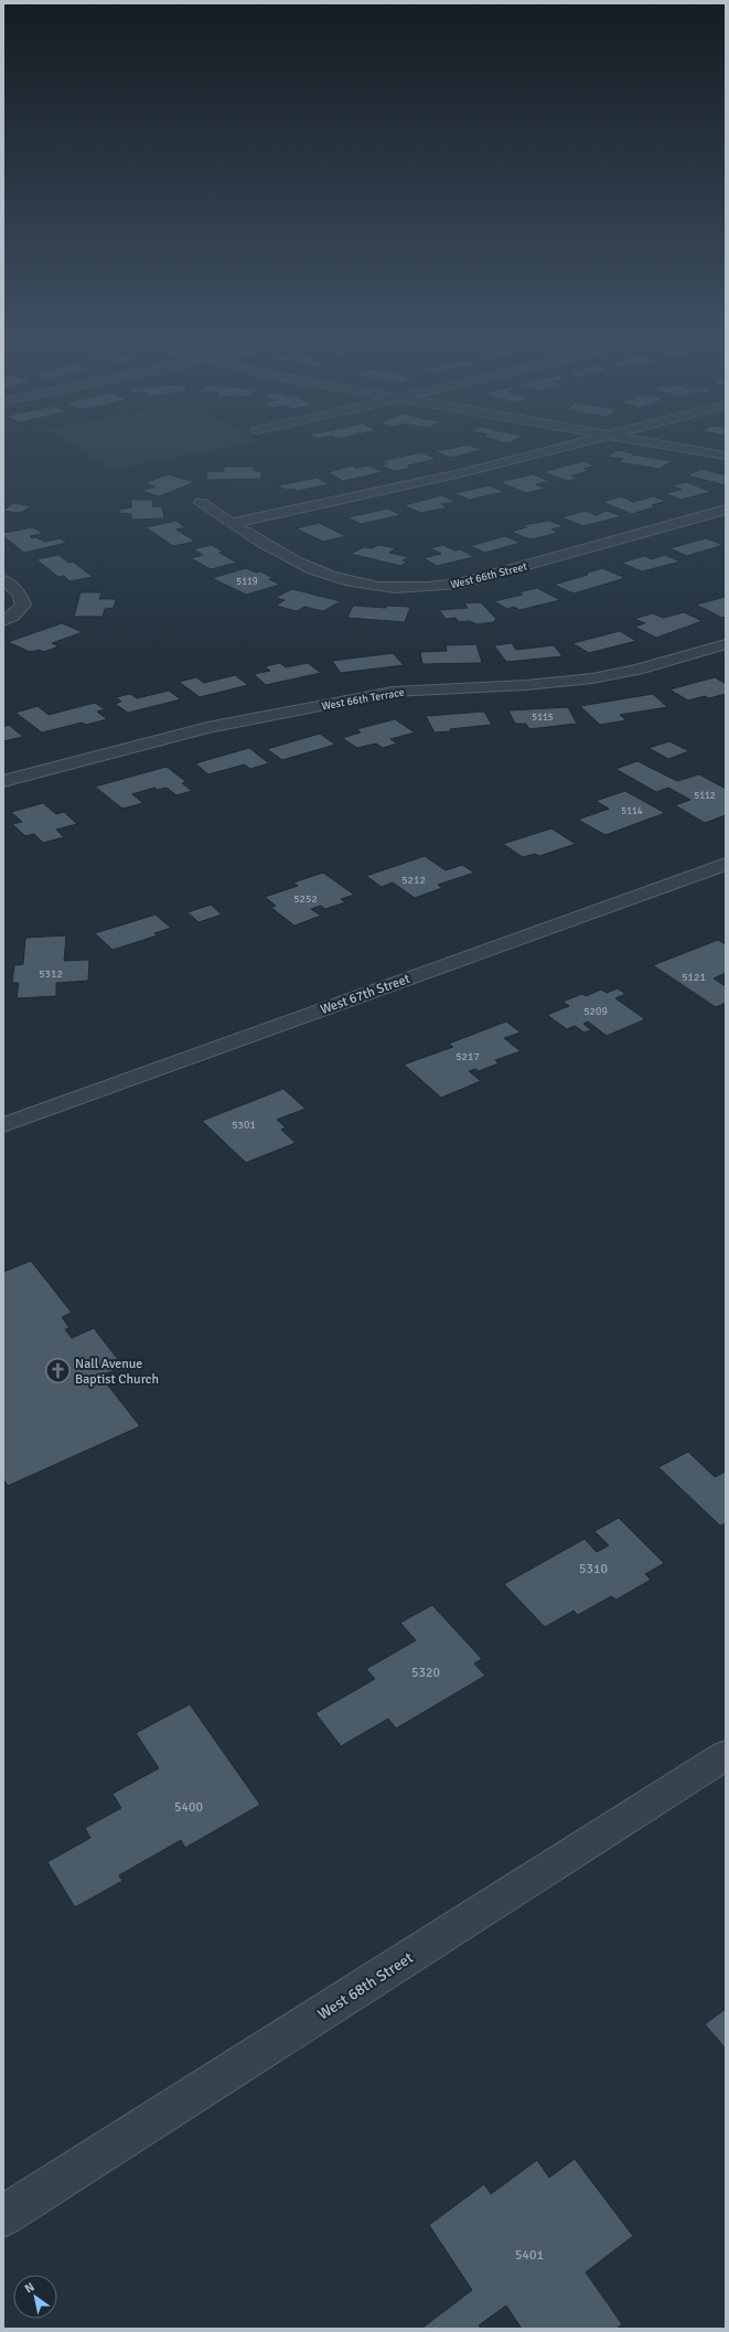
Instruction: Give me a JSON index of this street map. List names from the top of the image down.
{
  "streets": {
    "street": [
      "West 66th Street",
      "West 66th Terrace",
      "West 67th Street",
      "West 68th Street"
    ]
  },
  "places": {
    "church": ["Nall Avenue Baptist Church"]
  },
  "house_numbers": [
    "5119",
    "5115",
    "5112",
    "5114",
    "5212",
    "5252",
    "5312",
    "5121",
    "5209",
    "5217",
    "5301",
    "5310",
    "5320",
    "5400",
    "5401"
  ],
  "north": "top left"
}
